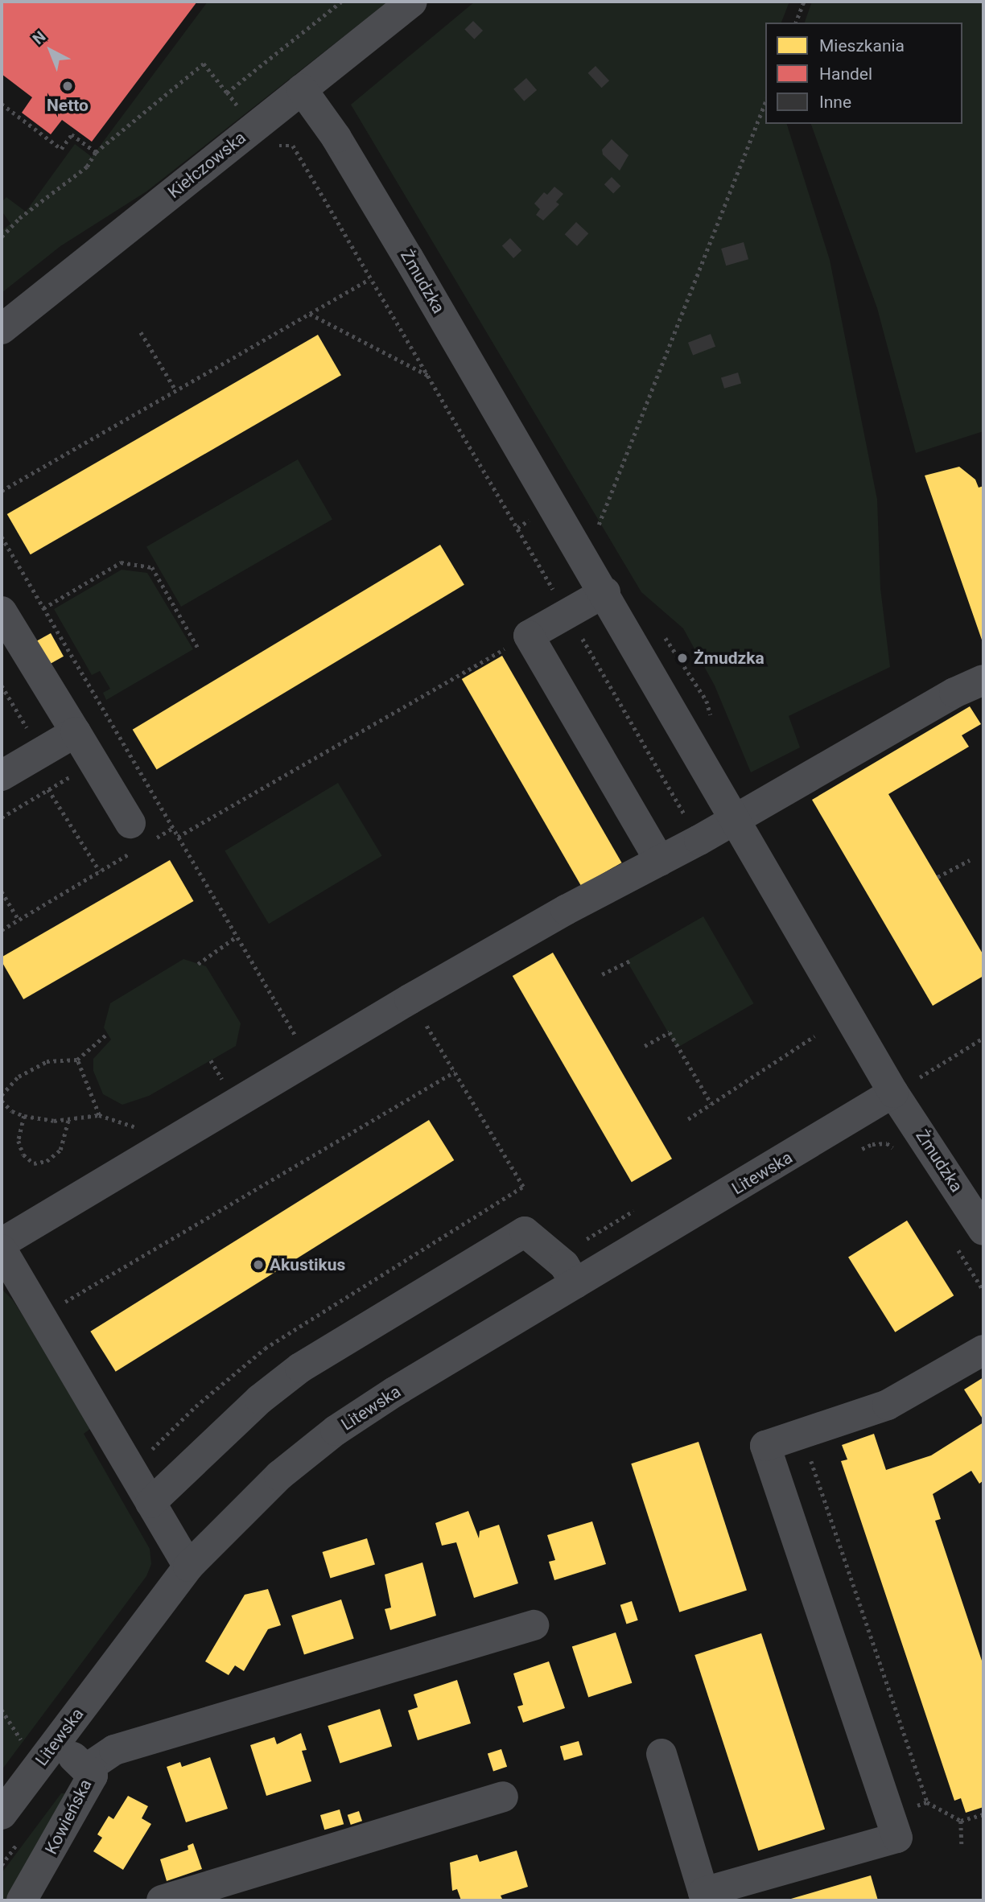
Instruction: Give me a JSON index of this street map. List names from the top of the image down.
{
  "streets": {
    "street": [
      "Kiełczowska",
      "Żmudzka",
      "Litewska",
      "Kowieńska"
    ]
  },
  "crossings": [
    ["Kiełczowska", "Żmudzka"],
    ["Żmudzka", "Litewska"],
    ["Litewska", "Kowieńska"]
  ],
  "places": ["Netto", "Żmudzka", "Akustikus"],
  "legend": ["Mieszkania", "Handel", "Inne"],
  "north": "top left"
}
